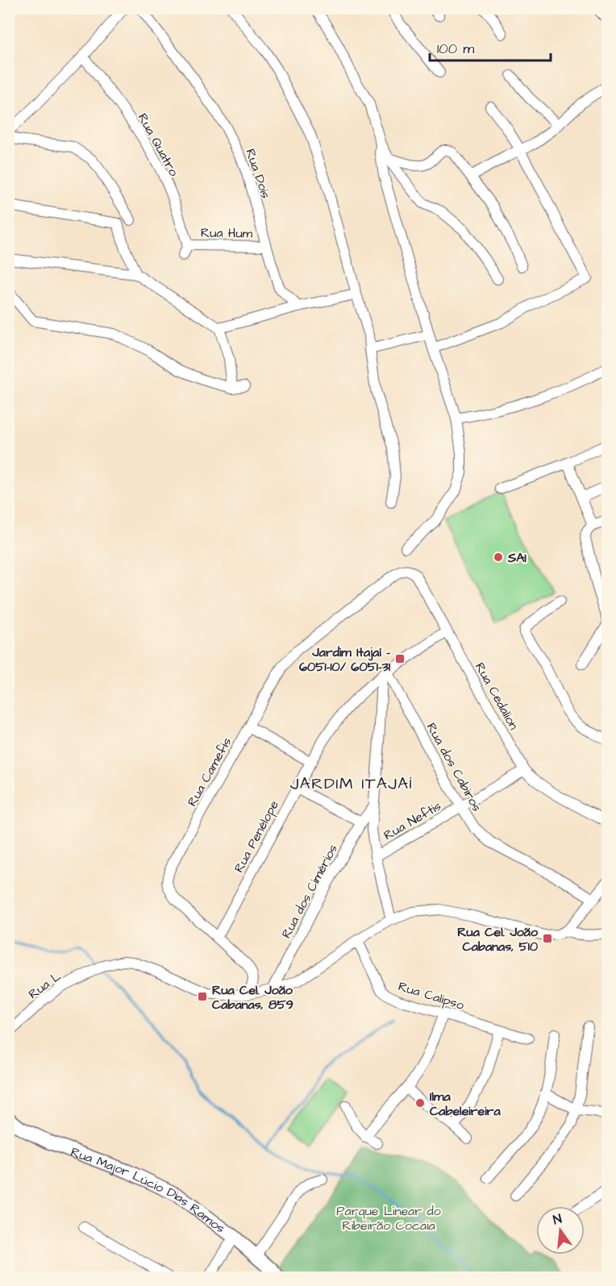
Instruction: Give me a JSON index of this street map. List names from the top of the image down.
{
  "streets": {
    "main road": ["Rua Major Lúcio Dias Ramos"],
    "street": [
      "Rua Quatro",
      "Rua Dois",
      "Rua Hum",
      "Rua Cedalion",
      "Rua dos Cabiros",
      "Rua Camefis",
      "Rua Neftis",
      "Rua Penélope",
      "Rua dos Cimérios",
      "Rua L",
      "Rua Calipso"
    ]
  },
  "crossings": [
    ["Rua Quatro", "Rua Hum"],
    ["Rua Dois", "Rua Hum"],
    ["Rua Cedalion", "Rua Camefis"],
    ["Rua Cedalion", "Rua Neftis"],
    ["Rua Cedalion", "Rua Penélope"],
    ["Rua dos Cabiros", "Rua Neftis"],
    ["Rua dos Cabiros", "Rua Penélope"],
    ["Rua Camefis", "Rua Penélope"],
    ["Rua Camefis", "Rua L"],
    ["Rua dos Cimérios", "Rua L"],
    ["Rua L", "Rua Calipso"]
  ],
  "districts": ["JARDIM ITAJAÍ"],
  "parks": ["Parque Linear do Ribeirão Cocaia"],
  "places": {
    "other": ["SAI", "Ilma Cabeleireira"],
    "transit": ["Jardim Itajaí - 6051-10/ 6051-31", "Rua Cel. João Cabanas, 510", "Rua Cel. João Cabanas, 859"]
  },
  "scale_bar": "100 m",
  "north": "top"
}
